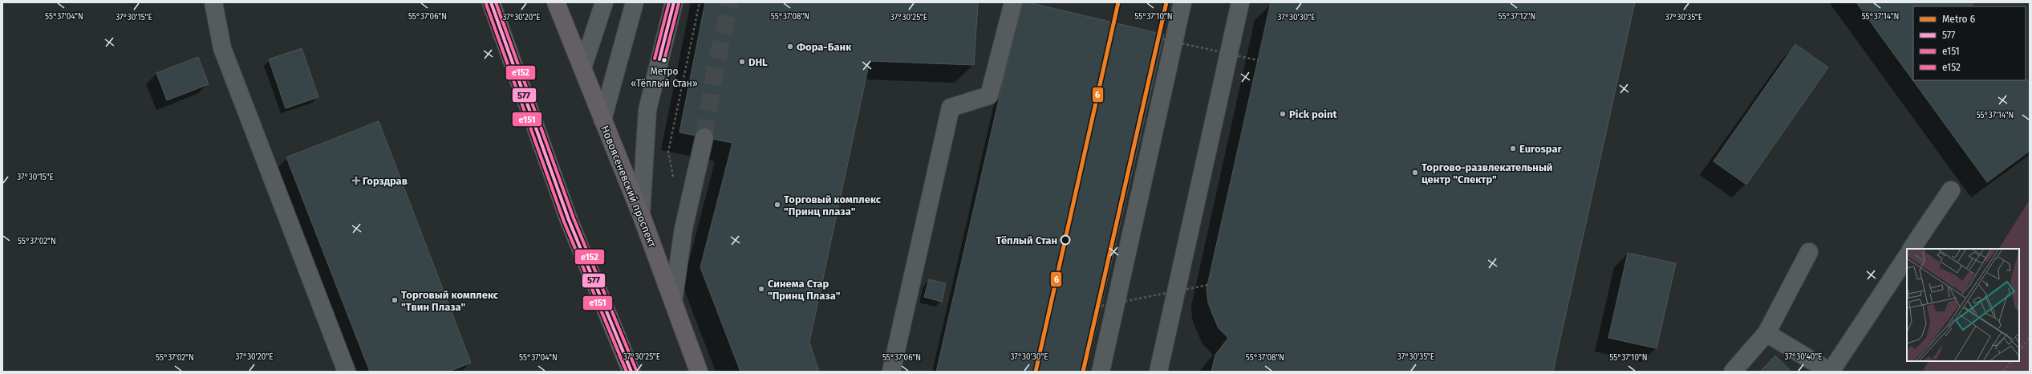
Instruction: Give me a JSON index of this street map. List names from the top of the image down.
{
  "streets": {
    "main road": ["Новоясеневский проспект"]
  },
  "places": {
    "other": [
      "Фора-Банк",
      "Метро «Тёплый Стан»",
      "DHL",
      "Pick point",
      "Eurospar",
      "Торгово-развлекательный центр \"Спектр\"",
      "Торговый комплекс \"Принц плаза\"",
      "Тёплый Стан",
      "Синема Стар \"Принц Плаза\"",
      "Торговый комплекс \"Твин Плаза\""
    ],
    "health": ["Горздрав"]
  },
  "lines": [
    "metro line 6",
    "transit line 577",
    "transit line е152",
    "transit line е151"
  ],
  "legend": [
    "Metro 6",
    "577",
    "е151",
    "е152"
  ],
  "coordinates": [
    "55°37'14\"N",
    "55°37'04\"N",
    "55°37'06\"N",
    "55°37'08\"N",
    "55°37'10\"N",
    "55°37'12\"N",
    "37°30'15\"E",
    "37°30'20\"E",
    "37°30'25\"E",
    "37°30'30\"E",
    "37°30'35\"E",
    "55°37'02\"N",
    "37°30'40\"E"
  ]
}
